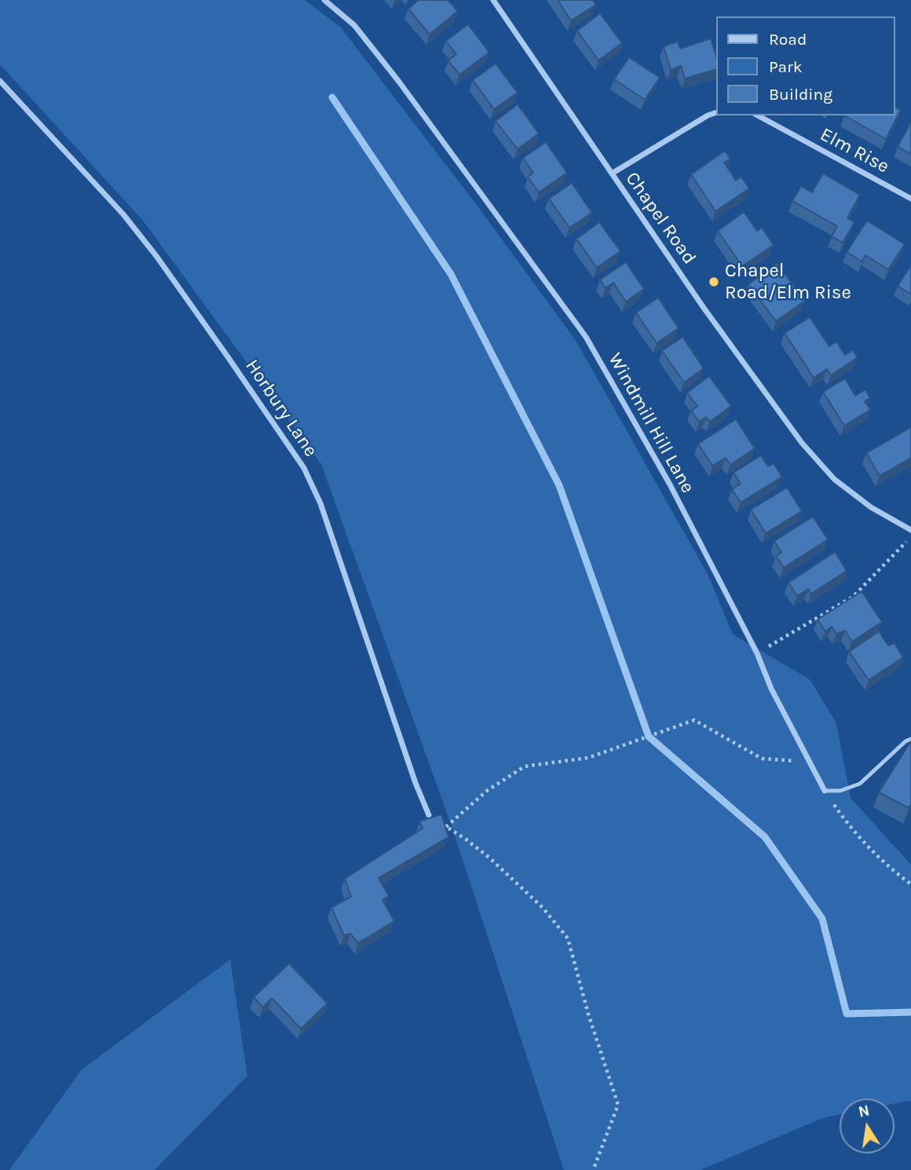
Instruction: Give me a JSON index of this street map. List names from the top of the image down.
{
  "streets": {
    "street": [
      "Elm Rise",
      "Chapel Road",
      "Horbury Lane",
      "Windmill Hill Lane"
    ]
  },
  "places": ["Chapel Road/Elm Rise"],
  "legend": ["Road", "Park", "Building"],
  "north": "top"
}
